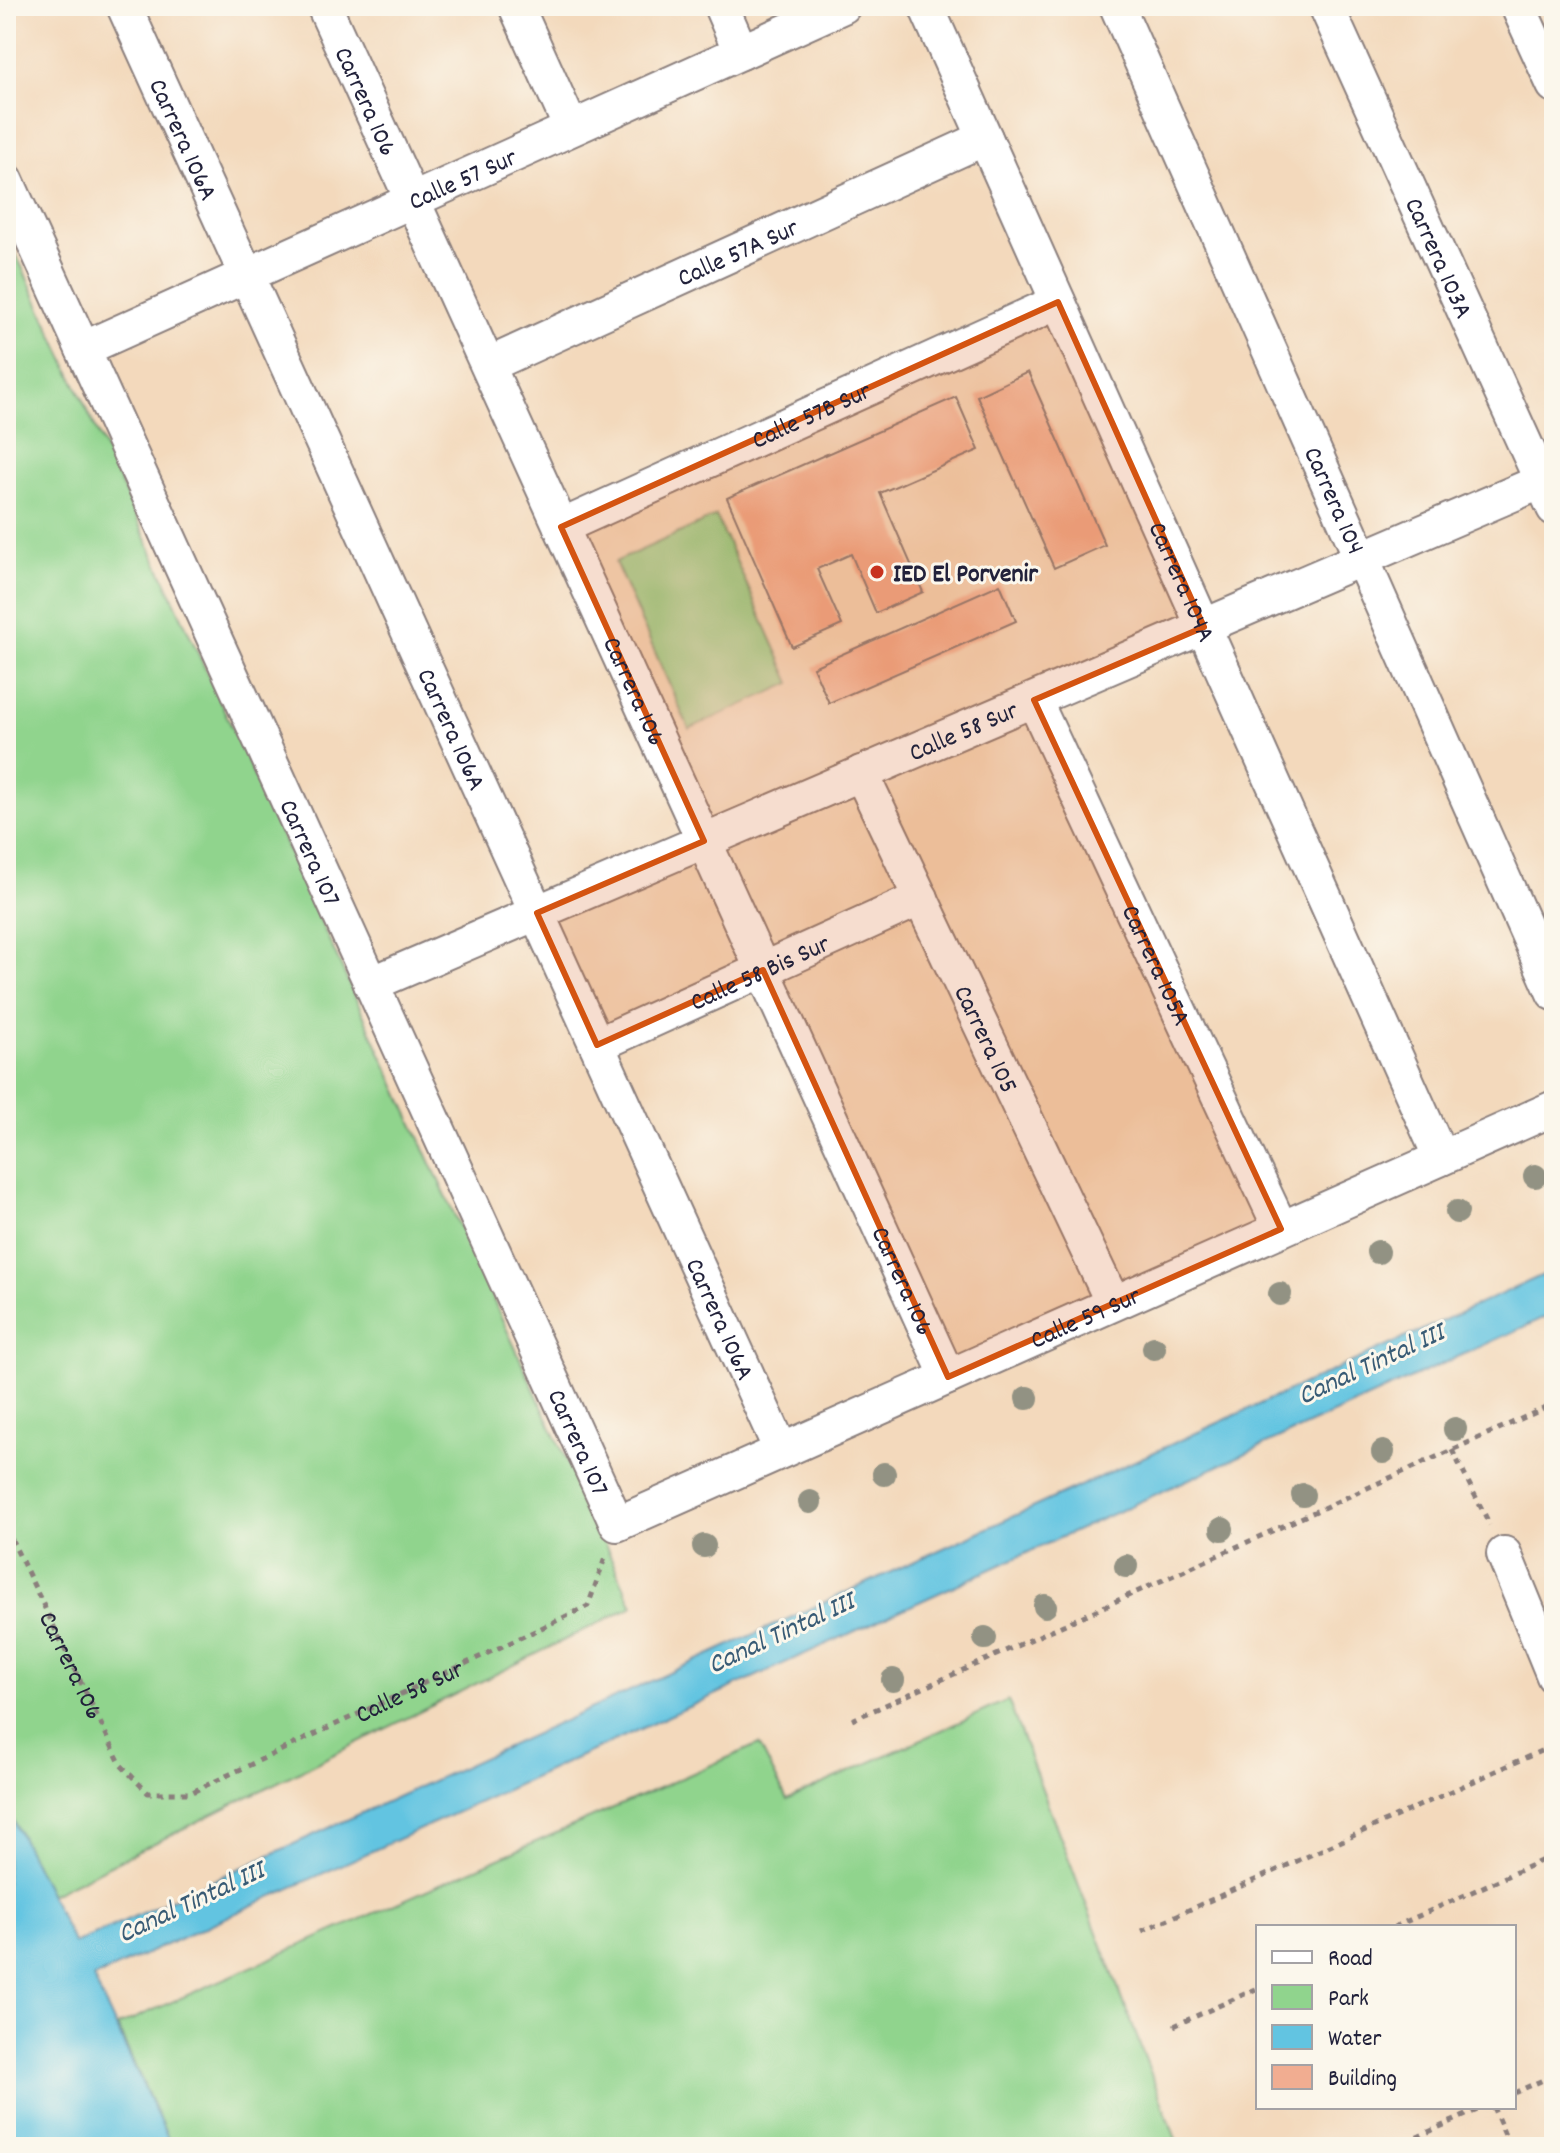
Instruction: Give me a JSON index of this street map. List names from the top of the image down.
{
  "streets": {
    "street": [
      "Carrera 106",
      "Carrera 106A",
      "Calle 57 Sur",
      "Calle 57A Sur",
      "Carrera 103A",
      "Calle 57B Sur",
      "Carrera 104",
      "Carrera 104A",
      "Calle 58 Sur",
      "Carrera 107",
      "Carrera 105A",
      "Calle 58 Bis Sur",
      "Carrera 105",
      "Calle 59 Sur"
    ]
  },
  "crossings": [
    ["Carrera 106", "Calle 57 Sur"],
    ["Carrera 106", "Calle 57A Sur"],
    ["Carrera 106", "Calle 57B Sur"],
    ["Carrera 106", "Calle 58 Sur"],
    ["Carrera 106", "Calle 58 Bis Sur"],
    ["Carrera 106", "Calle 59 Sur"],
    ["Carrera 106A", "Calle 57 Sur"],
    ["Carrera 106A", "Calle 58 Sur"],
    ["Carrera 106A", "Calle 58 Bis Sur"],
    ["Carrera 106A", "Calle 59 Sur"],
    ["Calle 57 Sur", "Carrera 107"],
    ["Calle 57A Sur", "Carrera 104A"],
    ["Carrera 103A", "Calle 58 Sur"],
    ["Calle 57B Sur", "Carrera 104A"],
    ["Carrera 104", "Calle 58 Sur"],
    ["Carrera 104A", "Calle 58 Sur"],
    ["Carrera 104A", "Calle 59 Sur"],
    ["Calle 58 Sur", "Carrera 107"],
    ["Calle 58 Sur", "Carrera 105A"],
    ["Calle 58 Sur", "Carrera 105"],
    ["Calle 58 Sur", "Calle 59 Sur"],
    ["Carrera 107", "Calle 59 Sur"],
    ["Carrera 105A", "Calle 59 Sur"],
    ["Calle 58 Bis Sur", "Carrera 105"],
    ["Carrera 105", "Calle 59 Sur"]
  ],
  "water": ["Canal Tintal III"],
  "places": ["IED El Porvenir"],
  "legend": [
    "Road",
    "Park",
    "Water",
    "Building"
  ]
}
